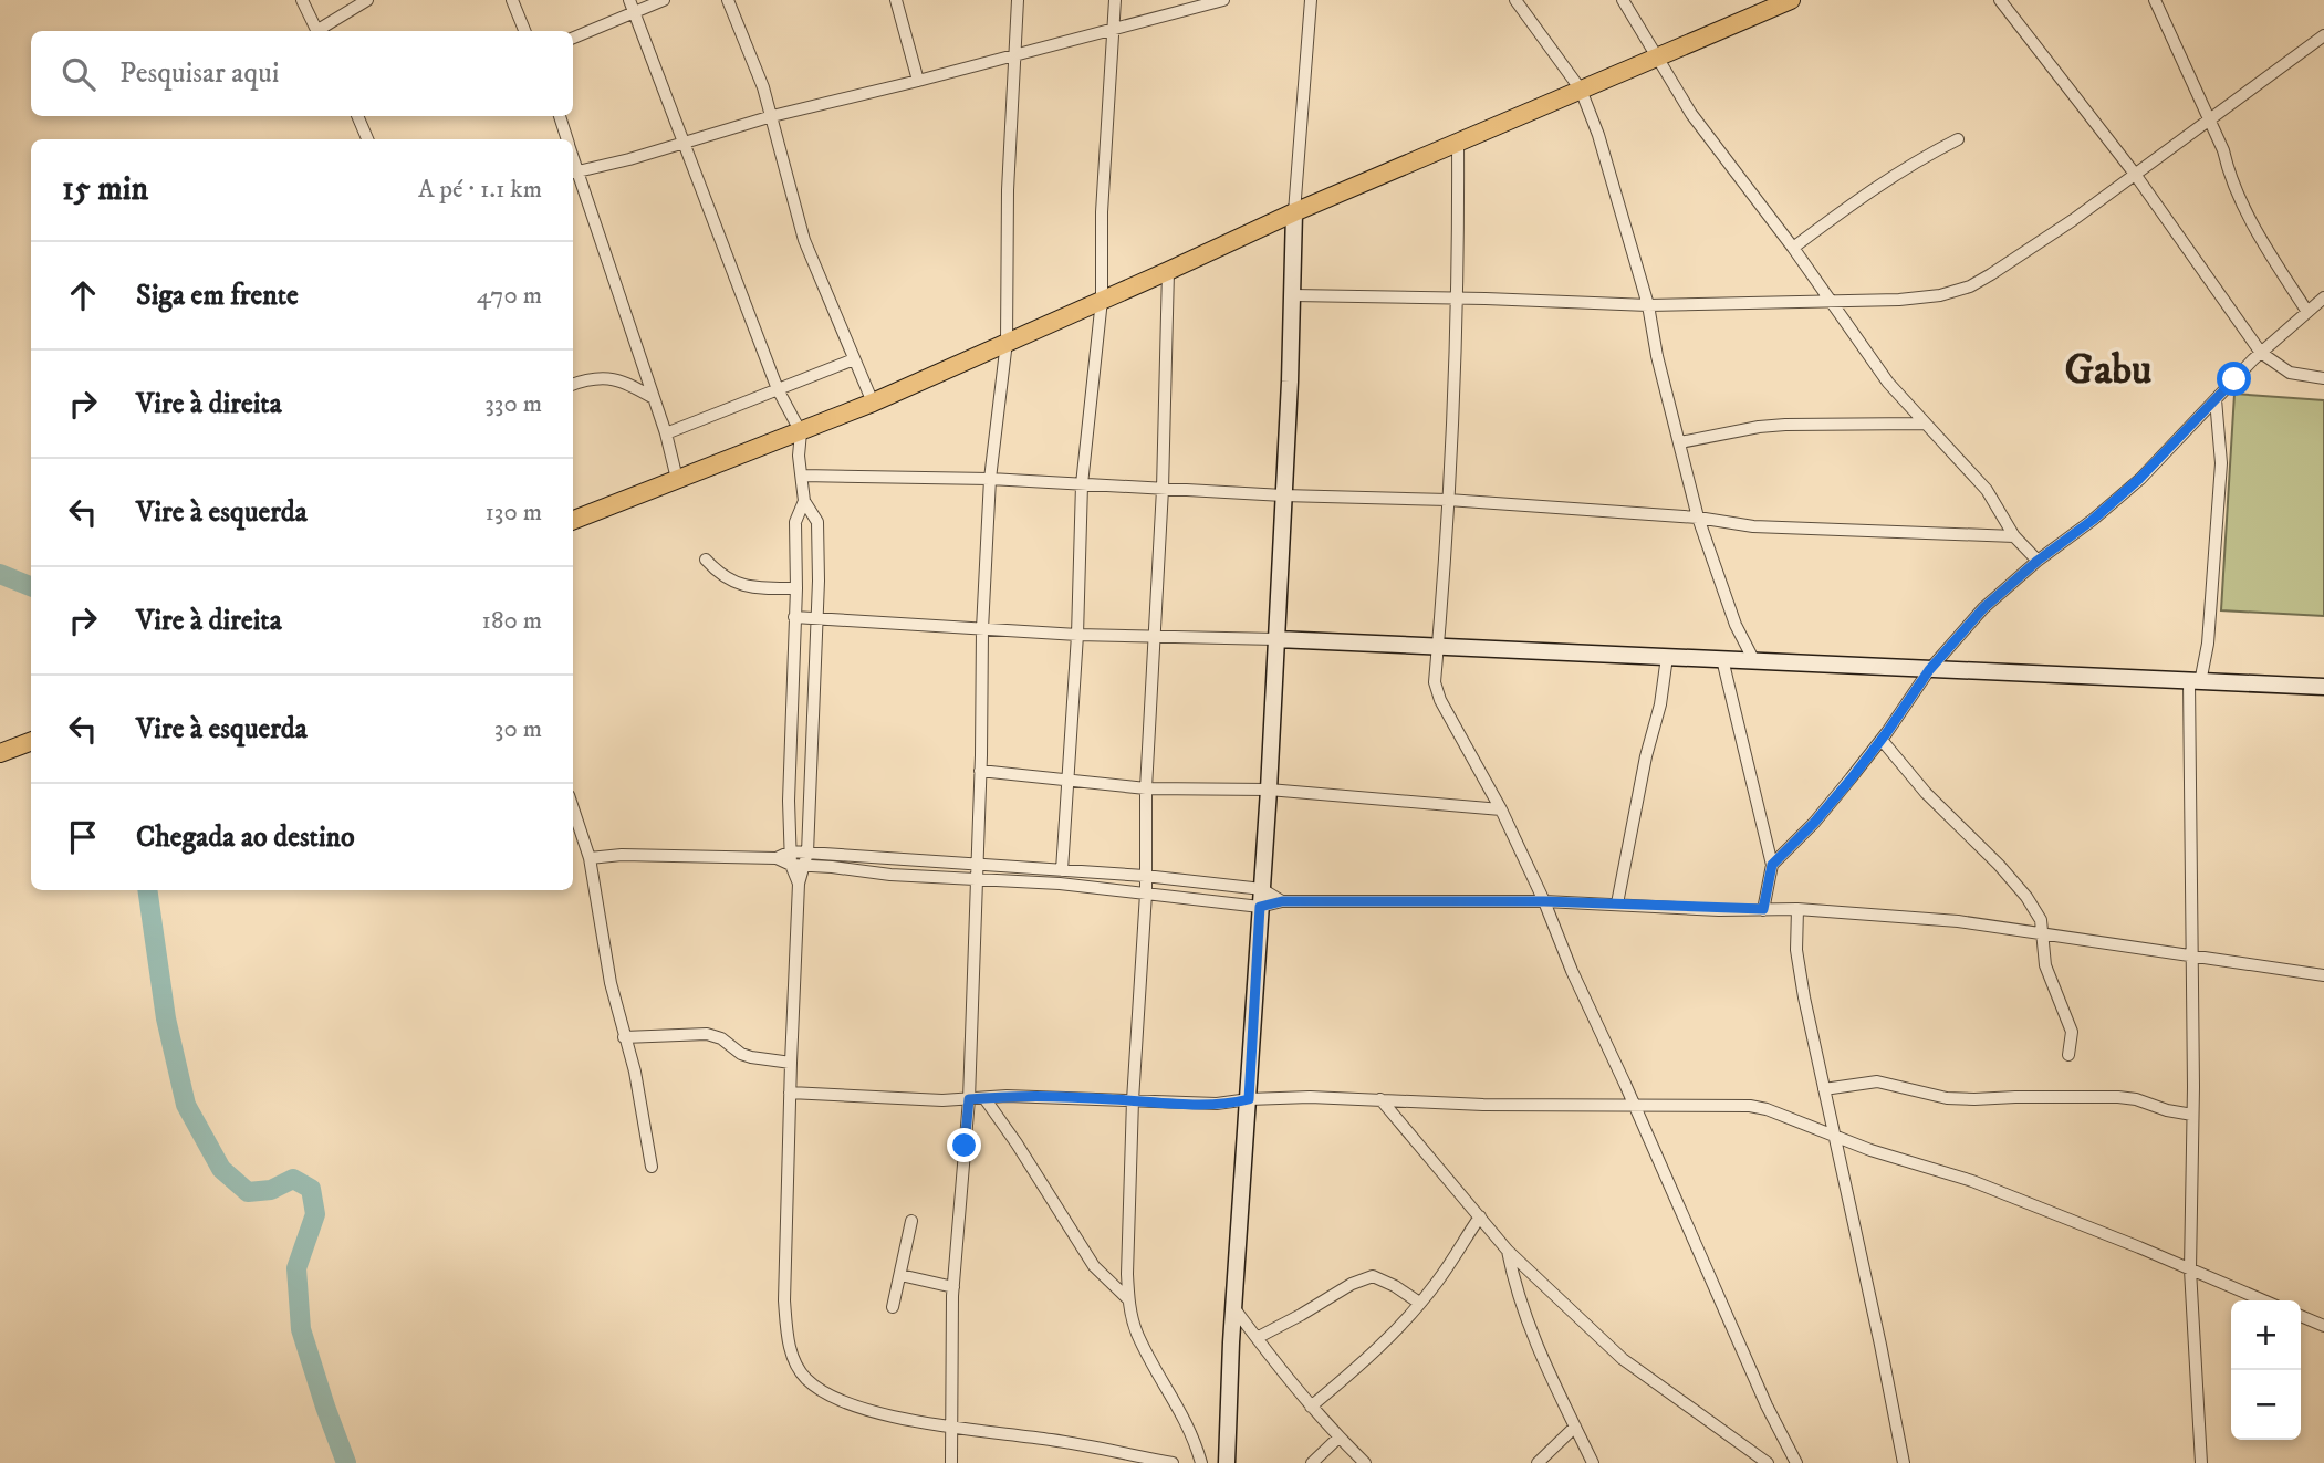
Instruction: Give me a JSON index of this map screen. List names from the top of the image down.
{
  "districts": ["Gabu"],
  "page": {
    "search": "Pesquisar aqui",
    "heading": ["15 min", "A pé · 1.1 km"],
    "list": [
      ["Siga em frente", "470 m"],
      ["Vire à direita", "330 m"],
      ["Vire à esquerda", "130 m"],
      ["Vire à direita", "180 m"],
      ["Vire à esquerda", "30 m"],
      "Chegada ao destino"
    ],
    "map_buttons": ["+", "−"]
  }
}
